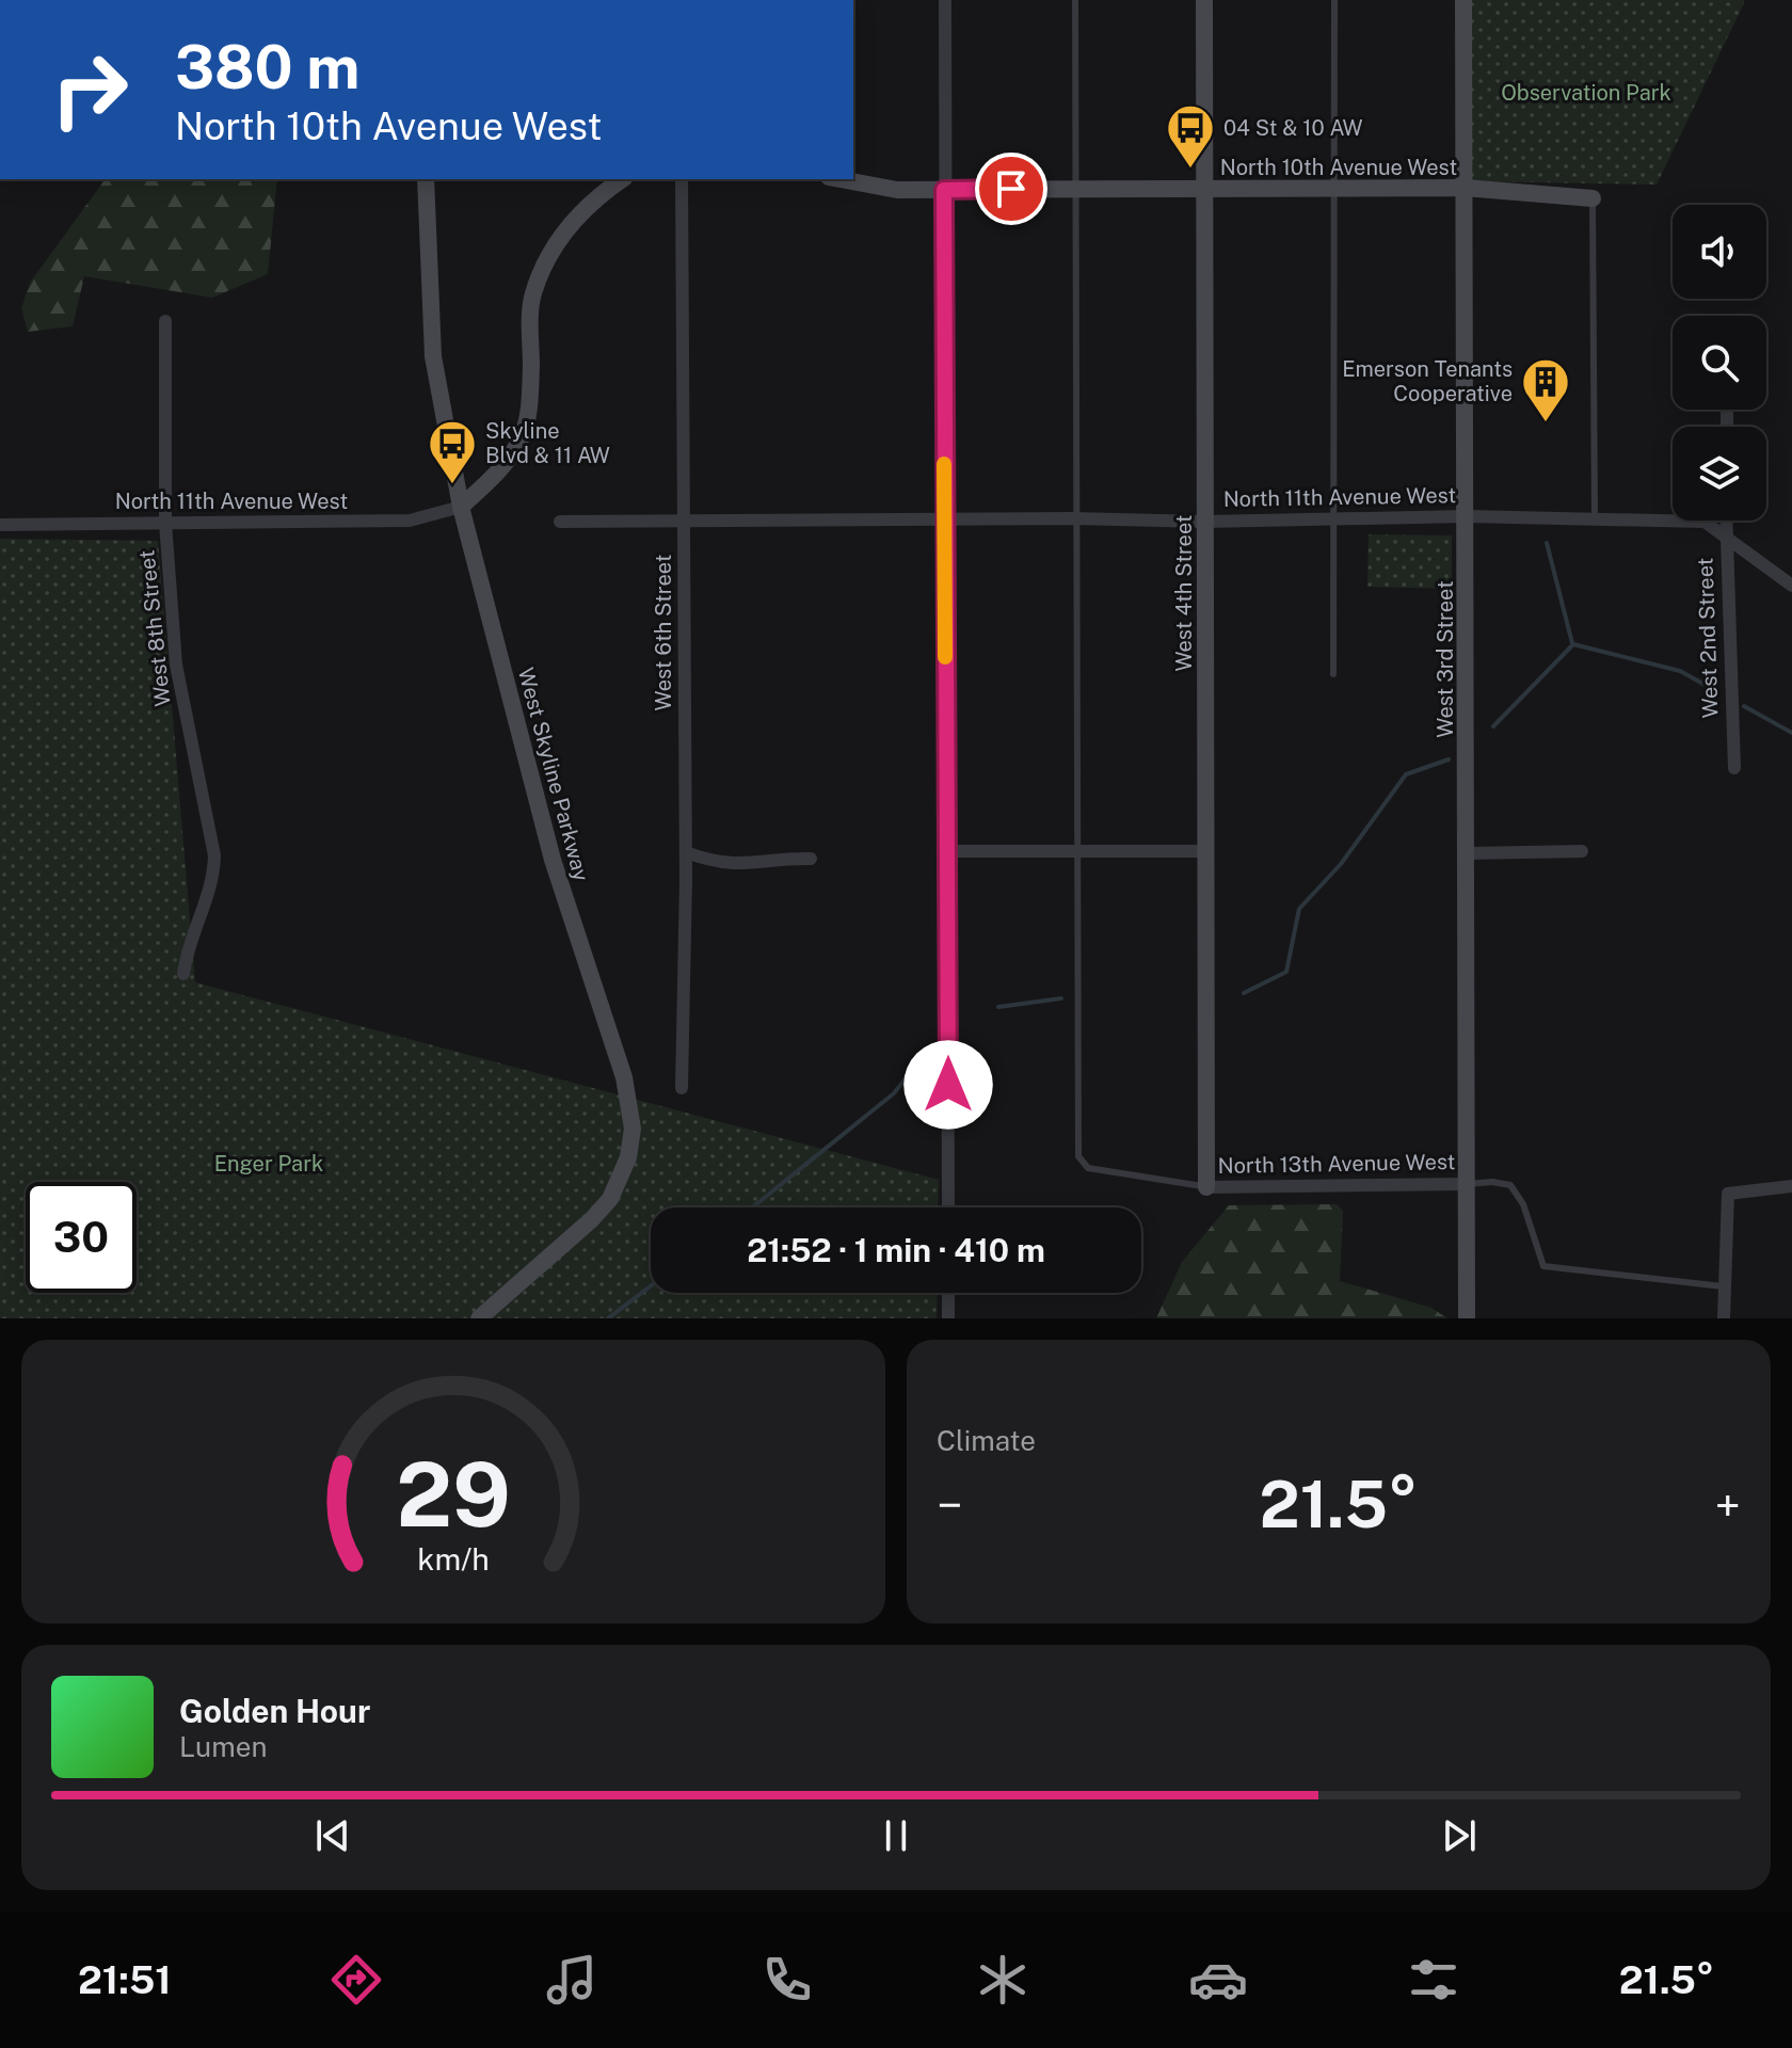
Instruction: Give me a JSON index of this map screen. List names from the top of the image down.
{
  "streets": {
    "street": [
      "North 10th Avenue West",
      "North 11th Avenue West",
      "West 4th Street",
      "West 8th Street",
      "West 6th Street",
      "West 2nd Street",
      "West 3rd Street",
      "West Skyline Parkway",
      "North 13th Avenue West"
    ]
  },
  "crossings": [
    ["North 10th Avenue West", "West 4th Street"],
    ["North 10th Avenue West", "West 3rd Street"],
    ["North 11th Avenue West", "West 4th Street"],
    ["North 11th Avenue West", "West 8th Street"],
    ["North 11th Avenue West", "West 6th Street"],
    ["North 11th Avenue West", "West 2nd Street"],
    ["North 11th Avenue West", "West 3rd Street"],
    ["North 11th Avenue West", "West Skyline Parkway"],
    ["West 4th Street", "North 13th Avenue West"],
    ["West 3rd Street", "North 13th Avenue West"]
  ],
  "parks": ["Observation Park", "Enger Park"],
  "places": {
    "bus stop": ["04 St & 10 AW", "Skyline Blvd & 11 AW"],
    "building": ["Emerson Tenants Cooperative"]
  },
  "page": {
    "turn": ["380 m", "North 10th Avenue West"],
    "limit": "30",
    "trip": "21:52 · 1 min · 410 m",
    "tile": "Climate",
    "heat": ["−", "21.5°", "+"],
    "song": ["Golden Hour", "Lumen"],
    "tabs": ["21:51", "21.5°"],
    "gauge": ["29", "km/h"]
  }
}
